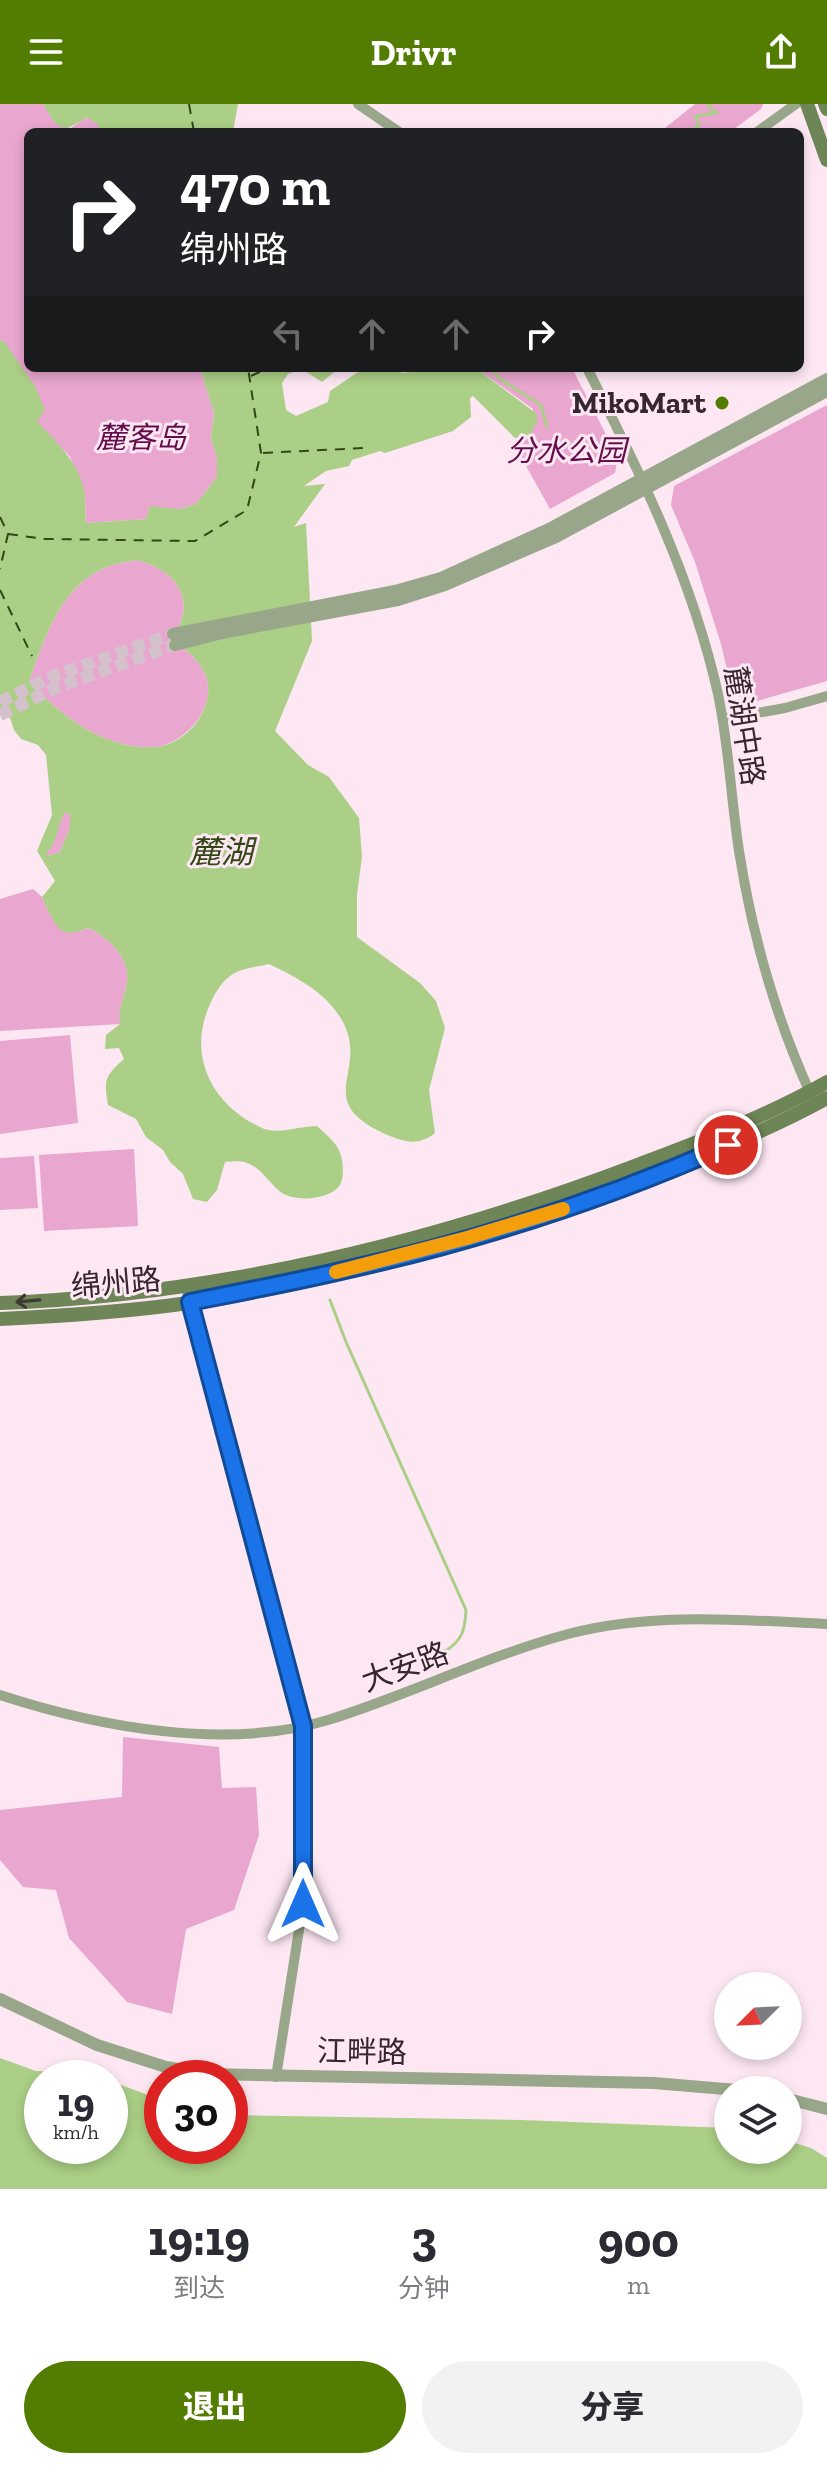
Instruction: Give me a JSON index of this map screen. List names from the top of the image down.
{
  "streets": {
    "main road": ["绵州路"],
    "street": ["麓湖中路", "大安路", "江畔路"]
  },
  "crossings": [
    ["麓湖中路", "绵州路"]
  ],
  "water": ["麓湖"],
  "parks": ["麓客岛", "分水公园"],
  "places": ["MikoMart"],
  "north": "bottom left",
  "page": {
    "header": "Drivr",
    "turn": ["470 m", "绵州路"],
    "speed": "19 km/h",
    "limit": "30",
    "eta": [
      "19:19",
      "到达",
      "3",
      "分钟",
      "900",
      "m"
    ],
    "buttons": ["退出", "分享"]
  }
}
